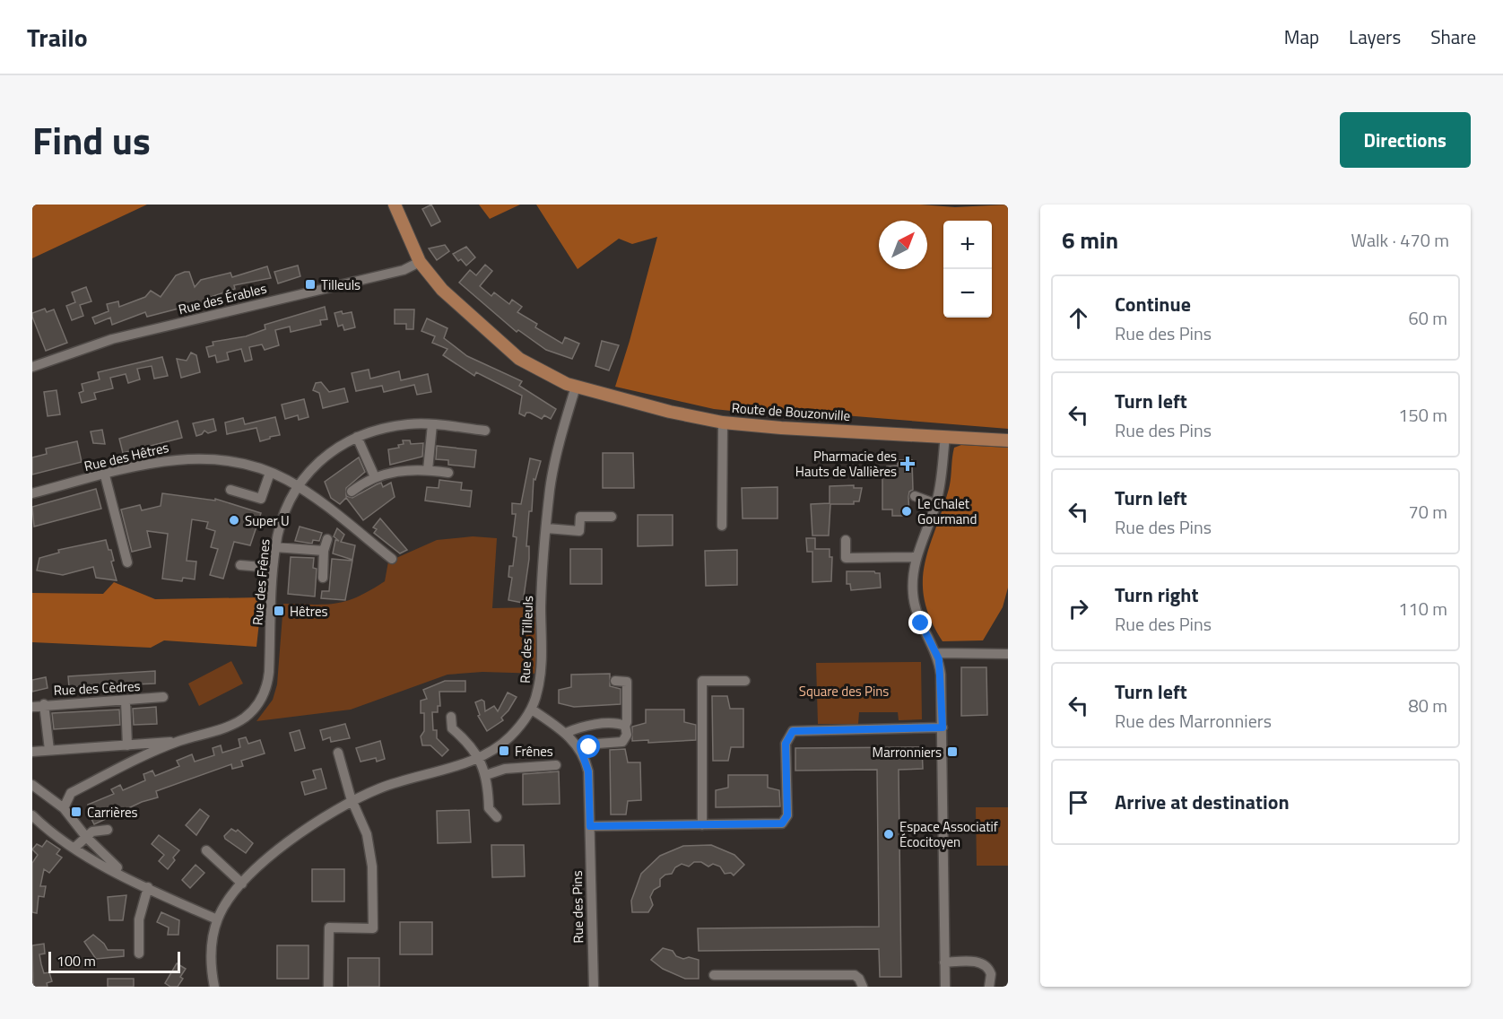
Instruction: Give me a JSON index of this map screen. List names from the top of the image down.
{
  "streets": {
    "main road": ["Route de Bouzonville"],
    "street": [
      "Rue des Érables",
      "Rue des Hêtres",
      "Rue des Frênes",
      "Rue des Tilleuls",
      "Rue des Cèdres",
      "Rue des Pins"
    ]
  },
  "crossings": [
    ["Rue des Érables", "Route de Bouzonville"],
    ["Route de Bouzonville", "Rue des Tilleuls"],
    ["Rue des Hêtres", "Rue des Frênes"],
    ["Rue des Tilleuls", "Rue des Pins"]
  ],
  "parks": ["Square des Pins"],
  "places": {
    "transit": [
      "Tilleuls",
      "Hêtres",
      "Frênes",
      "Marronniers",
      "Carrières"
    ],
    "health": ["Pharmacie des Hauts de Vallières"],
    "other": ["Le Chalet Gourmand", "Super U", "Espace Associatif Écocitoyen"]
  },
  "scale_bar": "100 m",
  "north": "top right",
  "page": {
    "header": "Trailo",
    "nav": ["Map", "Layers", "Share"],
    "title": "Find us",
    "buttons": "Directions",
    "heading": ["6 min", "Walk · 470 m"],
    "map_buttons": ["+", "−"],
    "list": [
      ["Continue", "Rue des Pins", "60 m"],
      ["Turn left", "Rue des Pins", "150 m"],
      ["Turn left", "Rue des Pins", "70 m"],
      ["Turn right", "Rue des Pins", "110 m"],
      ["Turn left", "Rue des Marronniers", "80 m"],
      "Arrive at destination"
    ],
    "scale": "100 m"
  }
}
